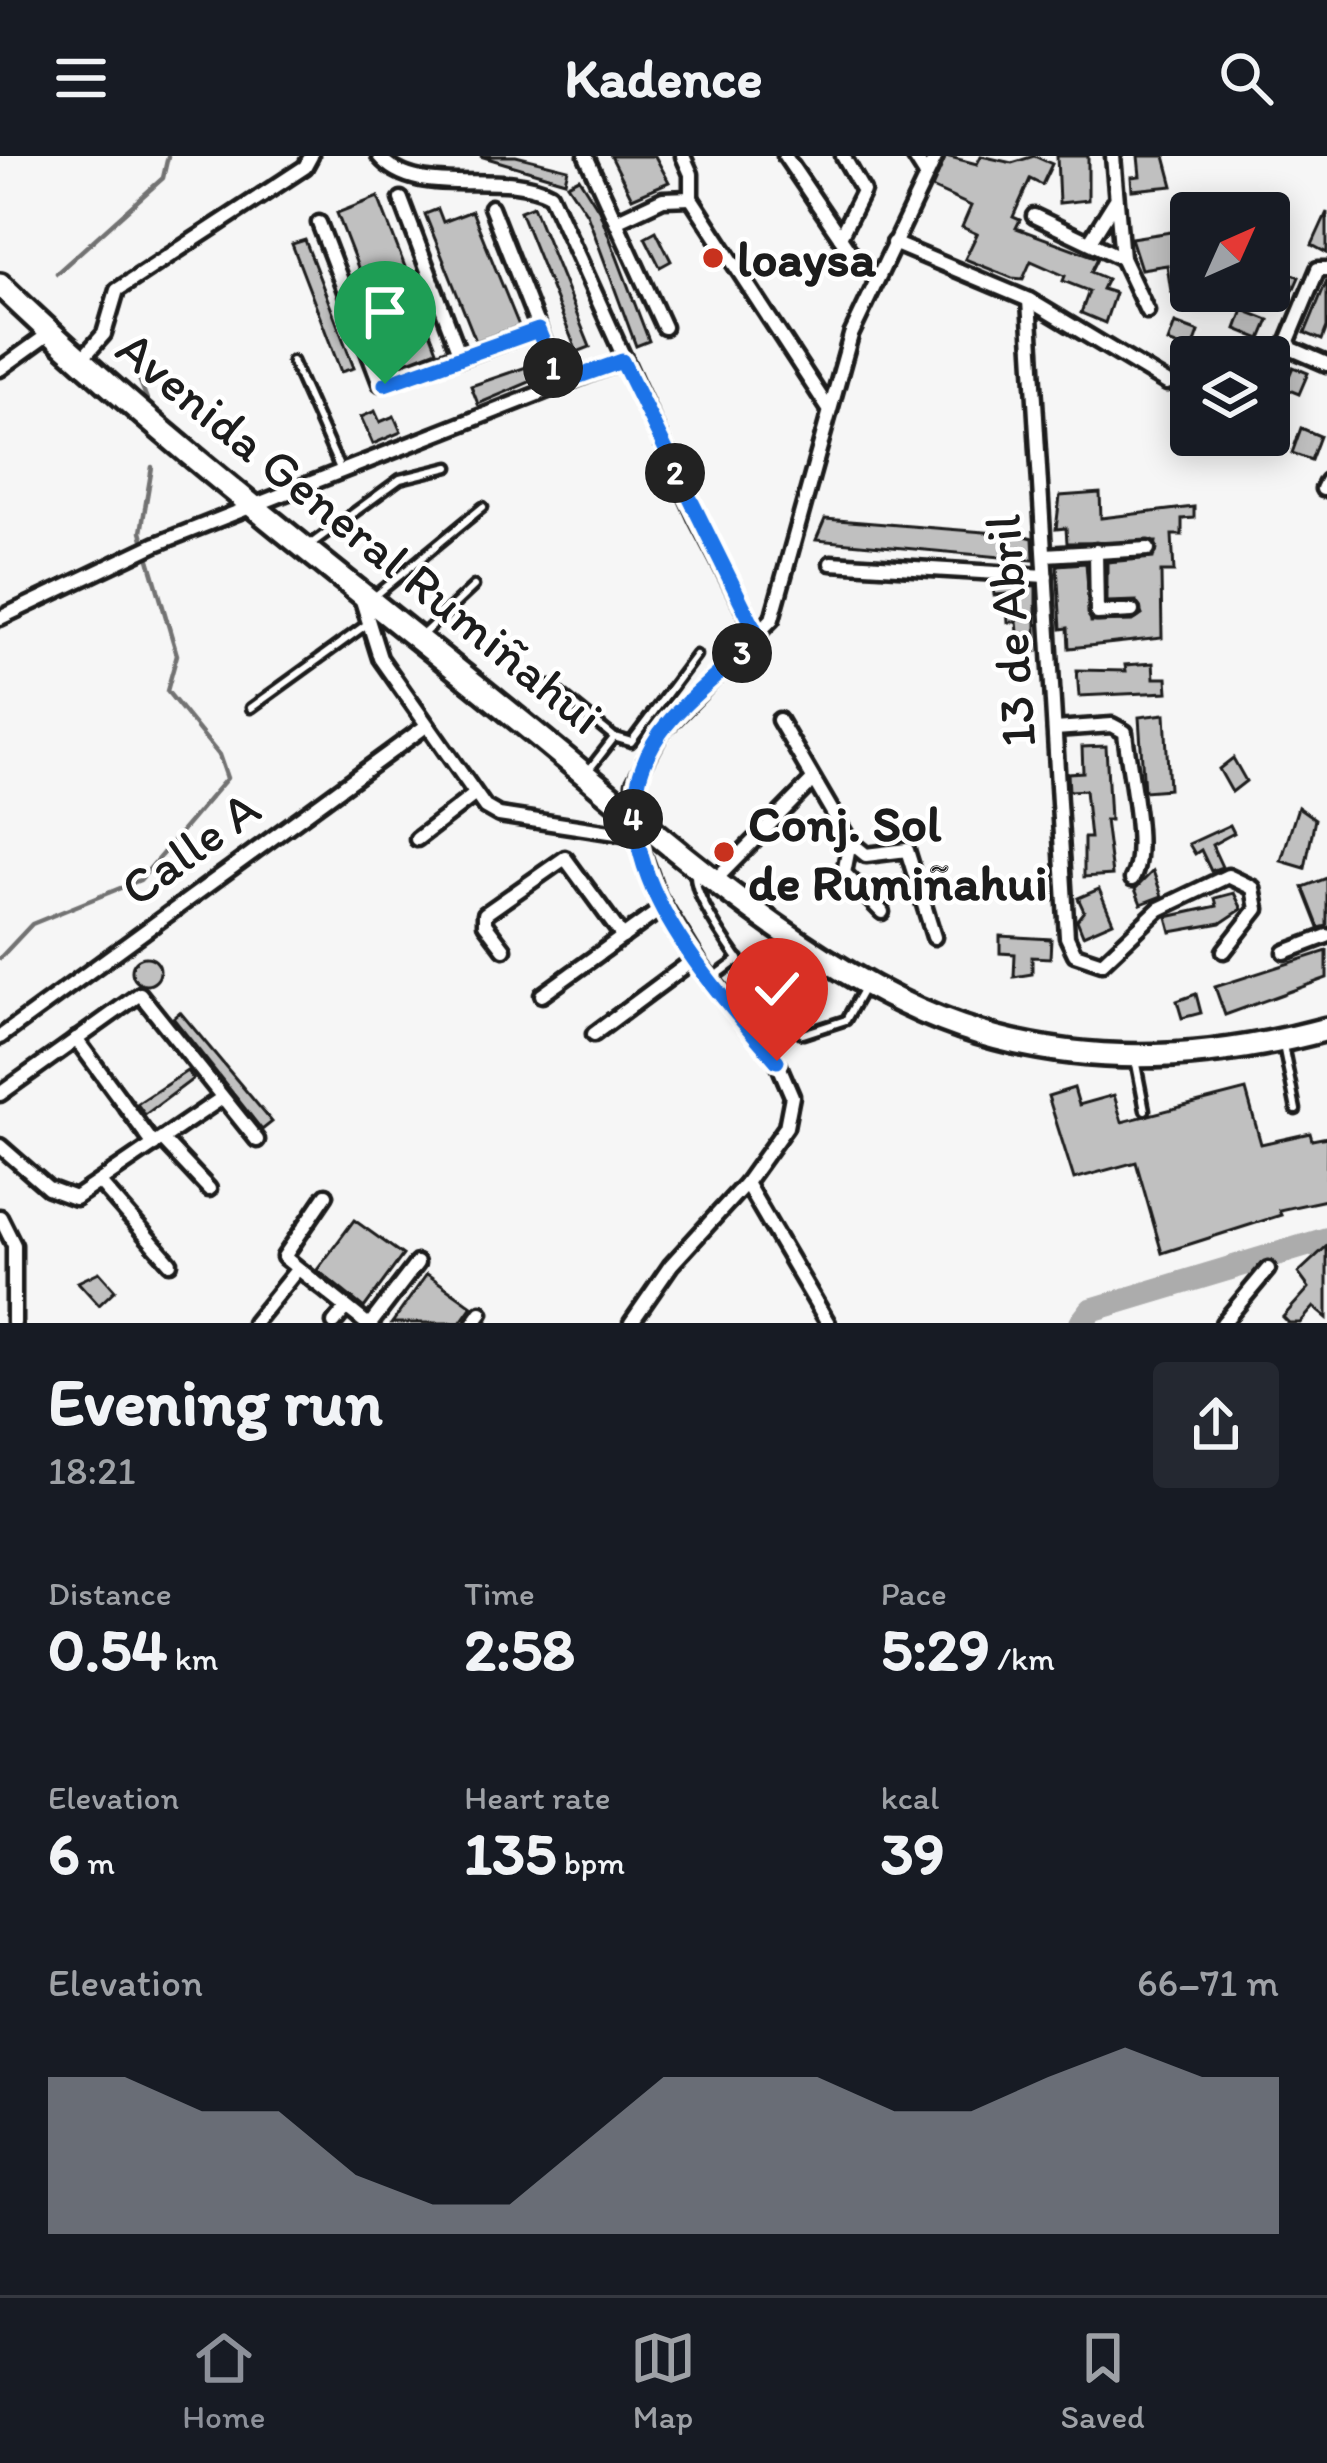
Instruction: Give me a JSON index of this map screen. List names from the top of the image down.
{
  "streets": {
    "highway": ["Avenida General Rumiñahui"],
    "street": ["13 de Abril", "Calle A"]
  },
  "places": ["loaysa", "Conj. Sol de Rumiñahui"],
  "north": "top right",
  "page": {
    "header": "Kadence",
    "pins": [
      "1",
      "2",
      "3",
      "4"
    ],
    "heading": ["Evening run", "18:21"],
    "stats": [
      ["Distance", "0.54 km"],
      ["Time", "2:58"],
      ["Pace", "5:29 /km"],
      ["Elevation", "6 m"],
      ["Heart rate", "135 bpm"],
      ["kcal", "39"]
    ],
    "chart": ["Elevation", "66–71 m"],
    "tabs": ["Home", "Map", "Saved"]
  }
}
